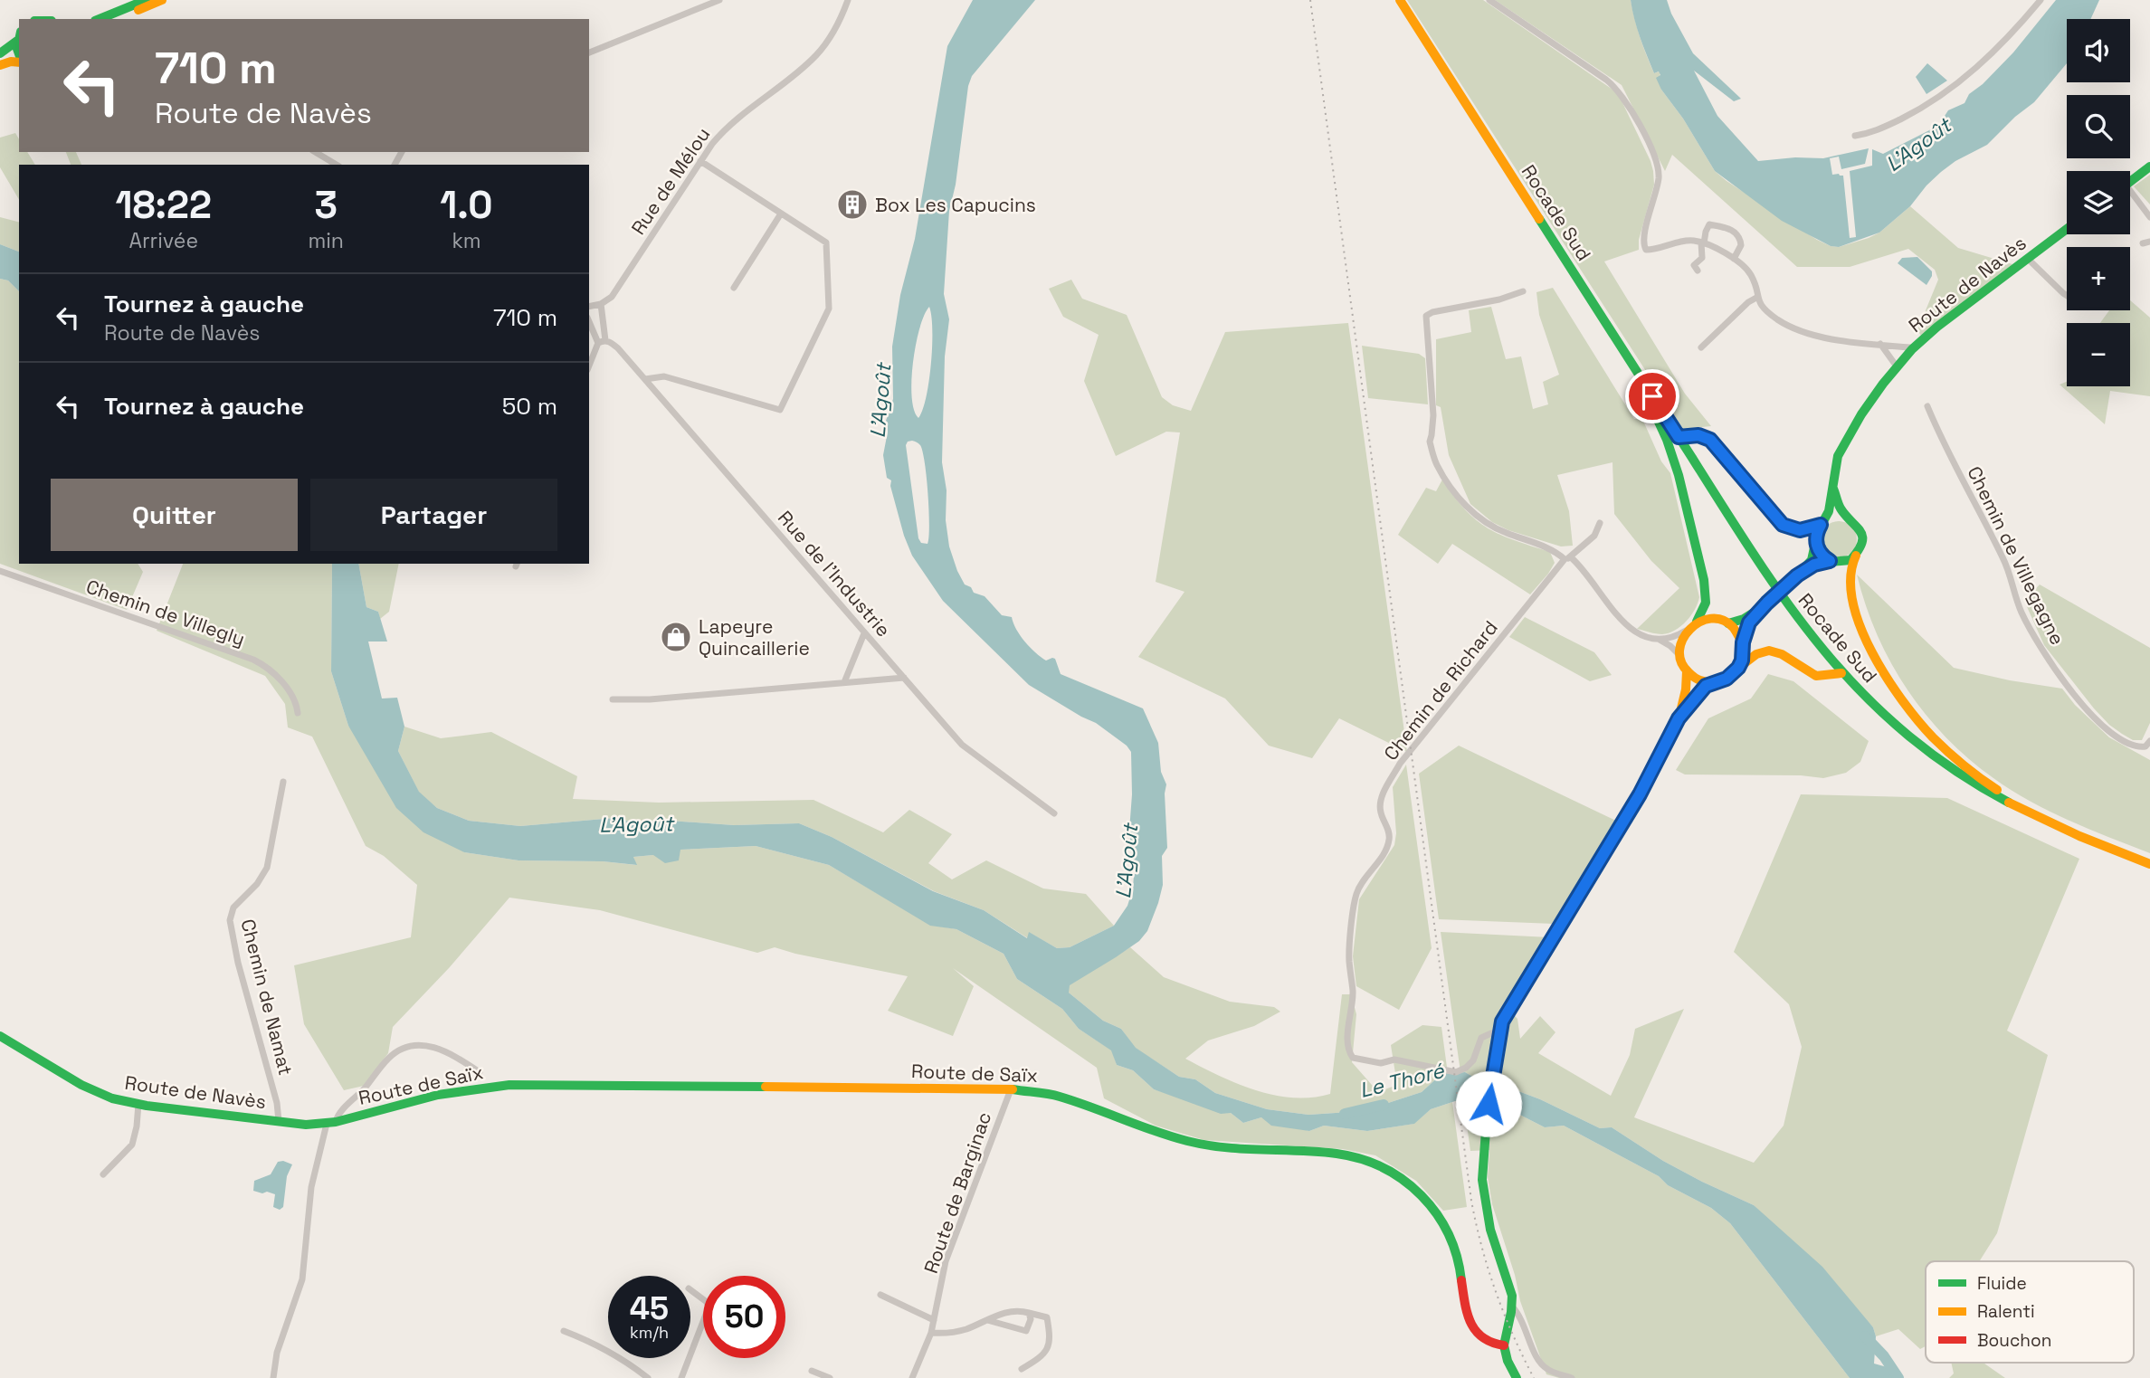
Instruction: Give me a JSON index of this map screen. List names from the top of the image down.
{
  "streets": {
    "main road": ["Rocade Sud", "Route de Navès", "Route de Saïx"],
    "street": [
      "Rue de Mélou",
      "Chemin de Villegagne",
      "Rue de l'Industrie",
      "Chemin de Villegly",
      "Chemin de Richard",
      "Chemin de Namat",
      "Route de Barginac"
    ]
  },
  "crossings": [
    ["Route de Navès", "Chemin de Namat"],
    ["Route de Navès", "Route de Saïx"],
    ["Route de Saïx", "Route de Barginac"]
  ],
  "water": ["L'Agoût", "Le Thoré"],
  "places": {
    "building": ["Box Les Capucins"],
    "shop": ["Lapeyre Quincaillerie"]
  },
  "legend": ["Fluide", "Ralenti", "Bouchon"],
  "page": {
    "map_buttons": ["+", "−"],
    "turn": ["710 m", "Route de Navès"],
    "eta": [
      "18:22",
      "Arrivée",
      "3",
      "min",
      "1.0",
      "km"
    ],
    "list": [
      {
        "name": "Tournez à gauche",
        "note": "Route de Navès",
        "value": "710 m"
      },
      {
        "name": "Tournez à gauche",
        "value": "50 m"
      }
    ],
    "buttons": ["Quitter", "Partager"],
    "speed": "45 km/h",
    "limit": "50"
  }
}
